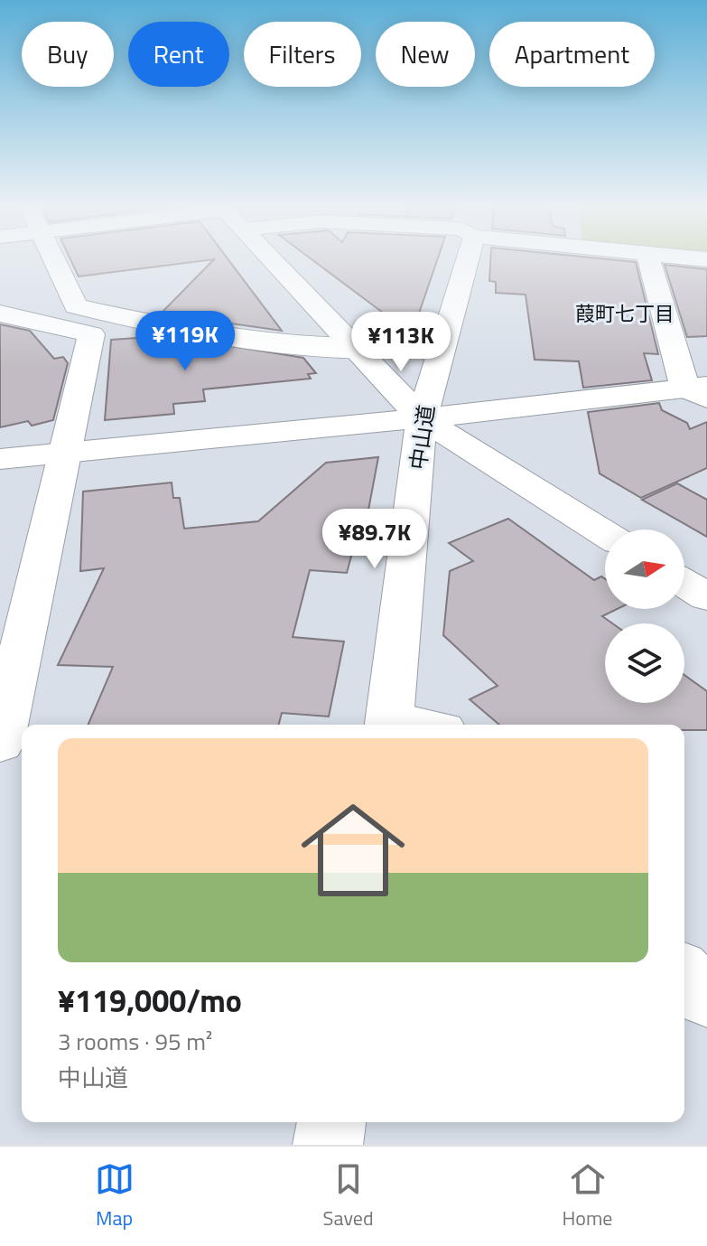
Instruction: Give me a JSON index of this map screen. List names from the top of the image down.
{
  "streets": {
    "street": ["中山道"]
  },
  "districts": ["葭町七丁目"],
  "north": "right",
  "page": {
    "chip": [
      "Buy",
      "Rent",
      "Filters",
      "New",
      "Apartment"
    ],
    "price": ["¥119K", "¥113K", "¥89.7K"],
    "list": [
      {
        "name": "¥119,000/mo",
        "note": "3 rooms · 95 m² · 中山道"
      }
    ],
    "tabs": ["Map", "Saved", "Home"]
  }
}
